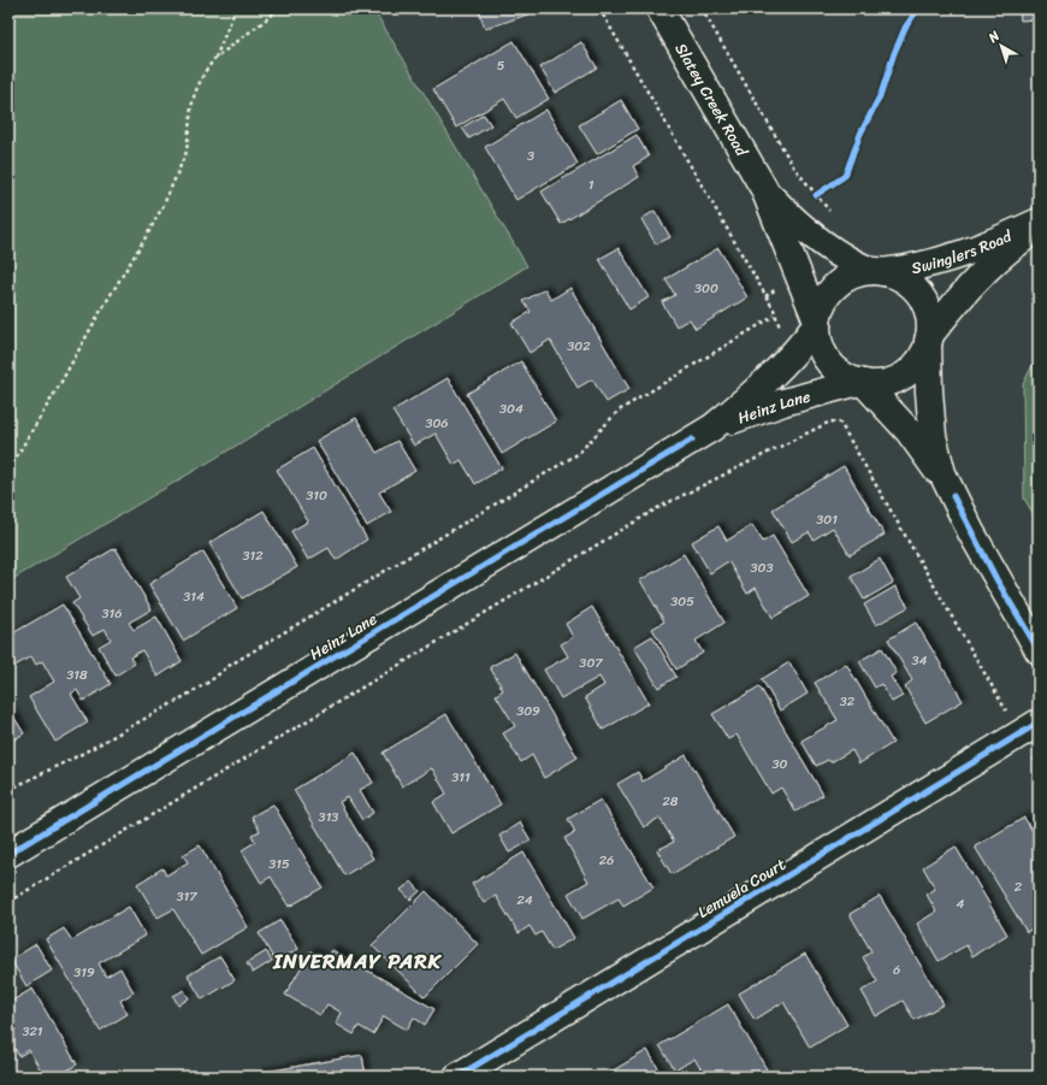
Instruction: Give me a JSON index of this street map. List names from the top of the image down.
{
  "streets": {
    "street": [
      "Slatey Creek Road",
      "Swinglers Road",
      "Heinz Lane",
      "Lemuela Court"
    ]
  },
  "crossings": [
    ["Slatey Creek Road", "Swinglers Road"],
    ["Slatey Creek Road", "Heinz Lane"],
    ["Swinglers Road", "Heinz Lane"]
  ],
  "districts": ["INVERMAY PARK"],
  "house_numbers": [
    "5",
    "3",
    "1",
    "300",
    "302",
    "304",
    "306",
    "310",
    "301",
    "312",
    "303",
    "314",
    "305",
    "316",
    "34",
    "307",
    "318",
    "32",
    "309",
    "30",
    "311",
    "28",
    "313",
    "26",
    "315",
    "2",
    "317",
    "24",
    "4",
    "6",
    "319",
    "321"
  ],
  "north": "top left"
}
